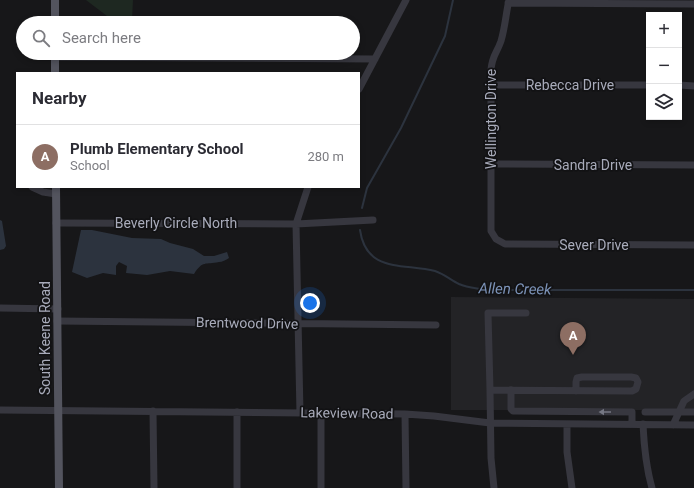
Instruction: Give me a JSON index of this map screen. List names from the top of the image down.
{
  "streets": {
    "main road": ["South Keene Road"],
    "street": [
      "Rebecca Drive",
      "Wellington Drive",
      "Sandra Drive",
      "Beverly Circle North",
      "Sever Drive",
      "Brentwood Drive",
      "Lakeview Road"
    ]
  },
  "crossings": [
    ["Rebecca Drive", "Wellington Drive"],
    ["Wellington Drive", "Sandra Drive"],
    ["Wellington Drive", "Sever Drive"],
    ["Beverly Circle North", "South Keene Road"],
    ["Brentwood Drive", "South Keene Road"],
    ["South Keene Road", "Lakeview Road"]
  ],
  "water": ["Allen Creek"],
  "page": {
    "map_buttons": ["+", "−"],
    "search": "Search here",
    "heading": "Nearby",
    "list": [
      {
        "mark": "A",
        "name": "Plumb Elementary School",
        "note": "School",
        "value": "280 m"
      }
    ],
    "pins": "A"
  }
}
